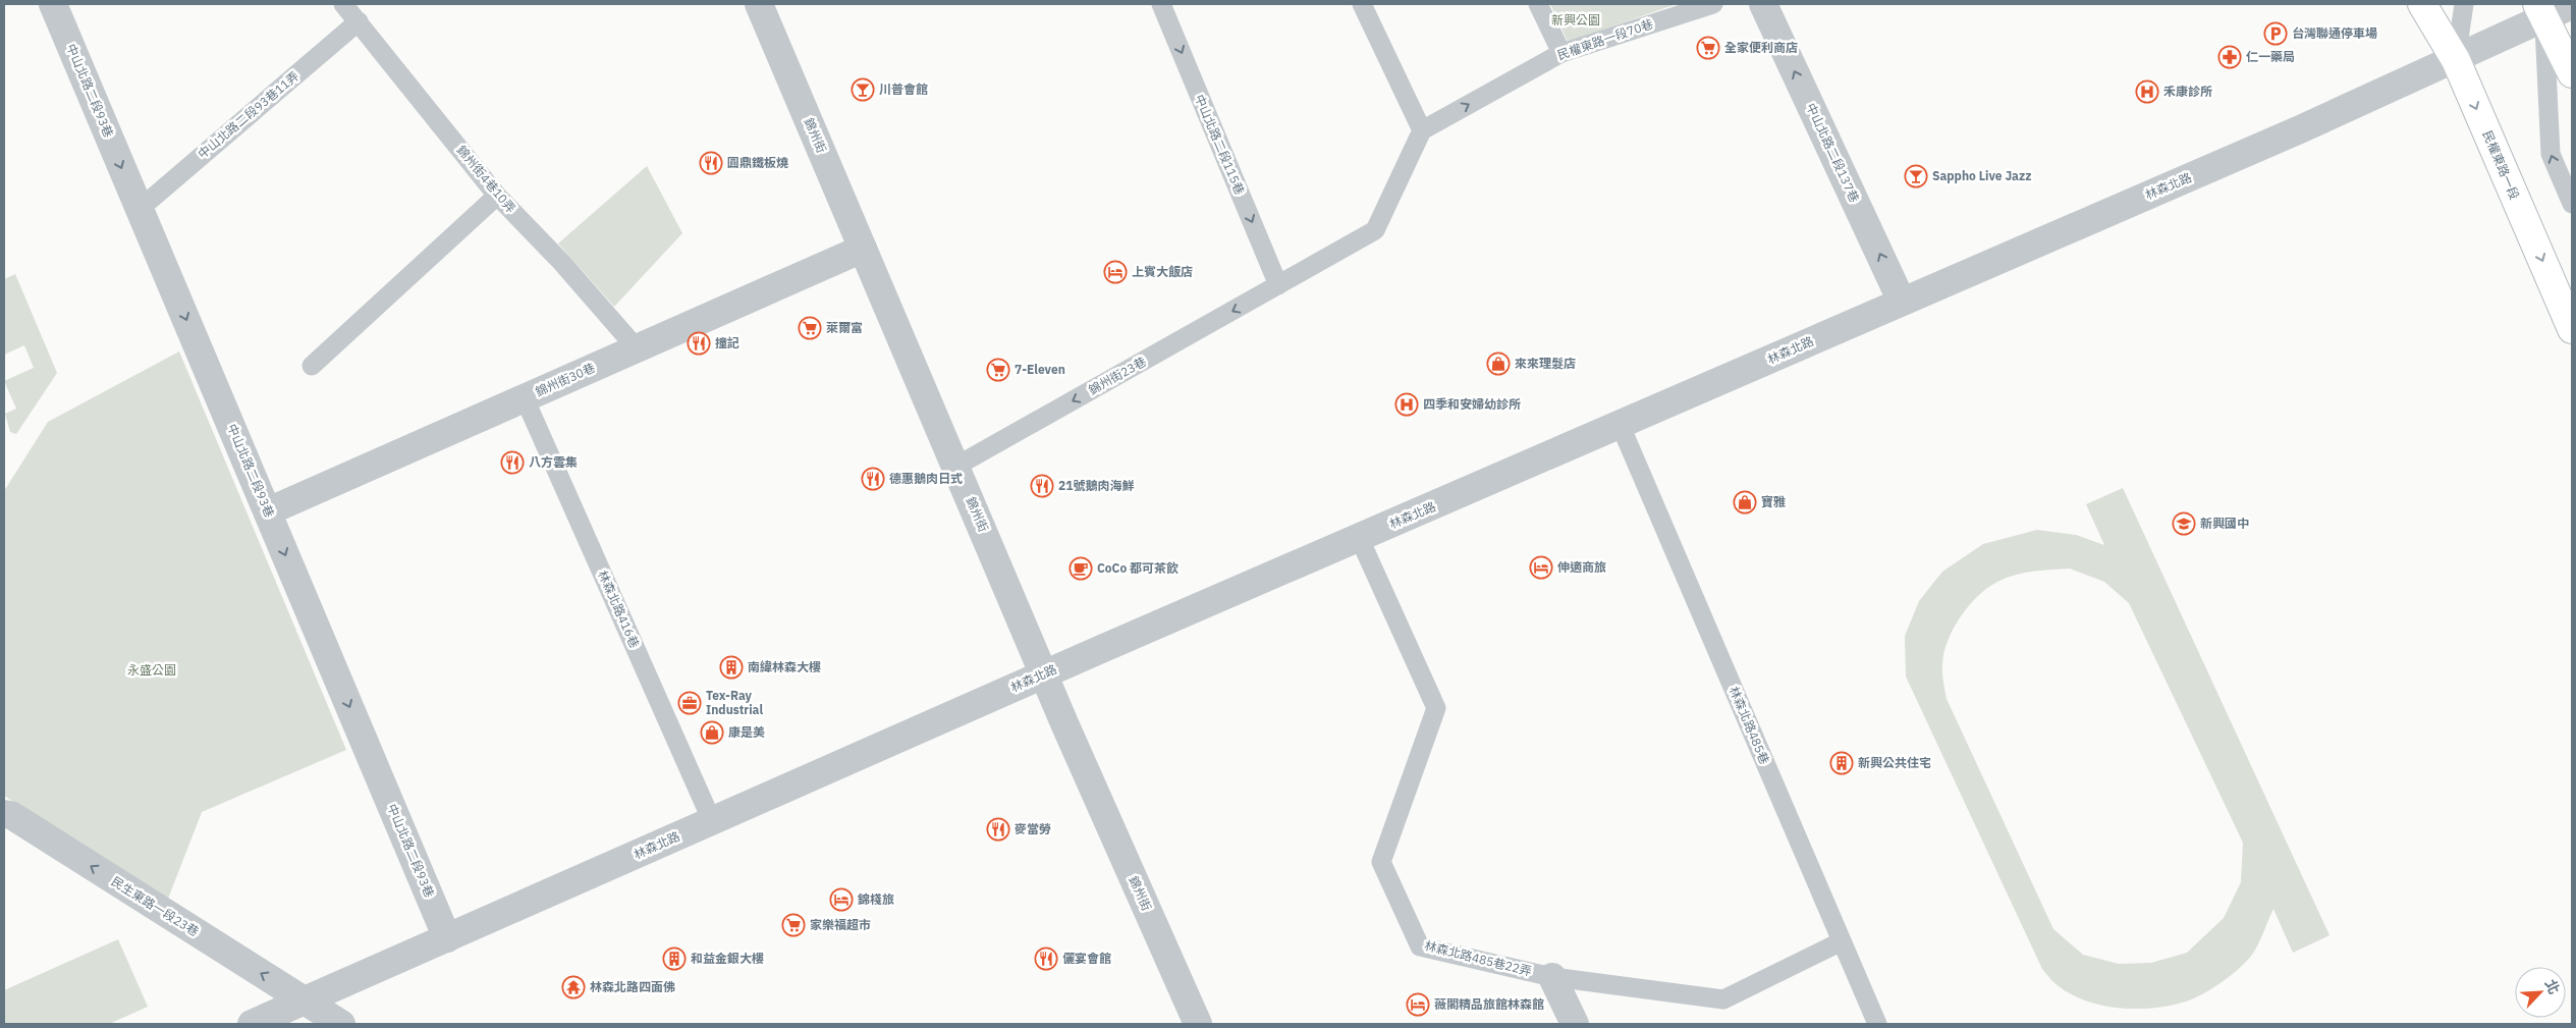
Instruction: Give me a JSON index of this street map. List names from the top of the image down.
{
  "streets": {
    "main road": ["民權東路一段"],
    "street": [
      "中山北路二段93巷",
      "錦州街",
      "中山北路二段137巷",
      "林森北路",
      "錦州街30巷",
      "民生東路一段23巷"
    ],
    "lane": [
      "民權東路一段70巷",
      "中山北路二段93巷11弄",
      "中山北路二段115巷",
      "錦州街4巷10弄",
      "錦州街23巷",
      "林森北路416巷",
      "林森北路485巷",
      "林森北路485巷22弄"
    ]
  },
  "crossings": [
    ["民權東路一段70巷", "錦州街23巷"],
    ["中山北路二段93巷", "中山北路二段93巷11弄"],
    ["中山北路二段93巷", "林森北路"],
    ["中山北路二段93巷", "錦州街30巷"],
    ["中山北路二段93巷11弄", "錦州街4巷10弄"],
    ["錦州街", "林森北路"],
    ["錦州街", "錦州街23巷"],
    ["錦州街", "錦州街30巷"],
    ["中山北路二段115巷", "錦州街23巷"],
    ["中山北路二段137巷", "林森北路"],
    ["民權東路一段", "林森北路"],
    ["錦州街4巷10弄", "錦州街30巷"],
    ["林森北路", "林森北路416巷"],
    ["林森北路", "林森北路485巷"],
    ["林森北路", "民生東路一段23巷"],
    ["林森北路", "林森北路485巷22弄"],
    ["錦州街30巷", "林森北路416巷"],
    ["林森北路485巷", "林森北路485巷22弄"]
  ],
  "one_way": [
    "民權東路一段70巷",
    "中山北路二段93巷",
    "中山北路二段115巷",
    "中山北路二段137巷",
    "民權東路一段",
    "錦州街23巷",
    "民生東路一段23巷"
  ],
  "parks": ["新興公園", "永盛公園"],
  "places": {
    "parking": ["台灣聯通停車場"],
    "supermarket": [
      "全家便利商店",
      "萊爾富",
      "7-Eleven",
      "家樂福超市"
    ],
    "pharmacy": ["仁一藥局"],
    "bar": ["川普會館", "Sappho Live Jazz"],
    "hospital": ["禾康診所", "四季和安婦幼診所"],
    "restaurant": [
      "圓鼎鐵板燒",
      "撞記",
      "八方雲集",
      "德惠鵝肉日式",
      "21號鵝肉海鮮",
      "麥當勞",
      "儷宴會館"
    ],
    "hotel": [
      "上賓大飯店",
      "伸適商旅",
      "錦棧旅",
      "薇閣精品旅館林森館"
    ],
    "shop": ["來來理髮店", "寶雅", "康是美"],
    "school or university": ["新興國中"],
    "cafe": ["CoCo 都可茶飲"],
    "building": ["南緯林森大樓", "新興公共住宅", "和益金銀大樓"],
    "office": ["Tex-Ray Industrial"],
    "temple": ["林森北路四面佛"]
  },
  "north": "top right"
}
